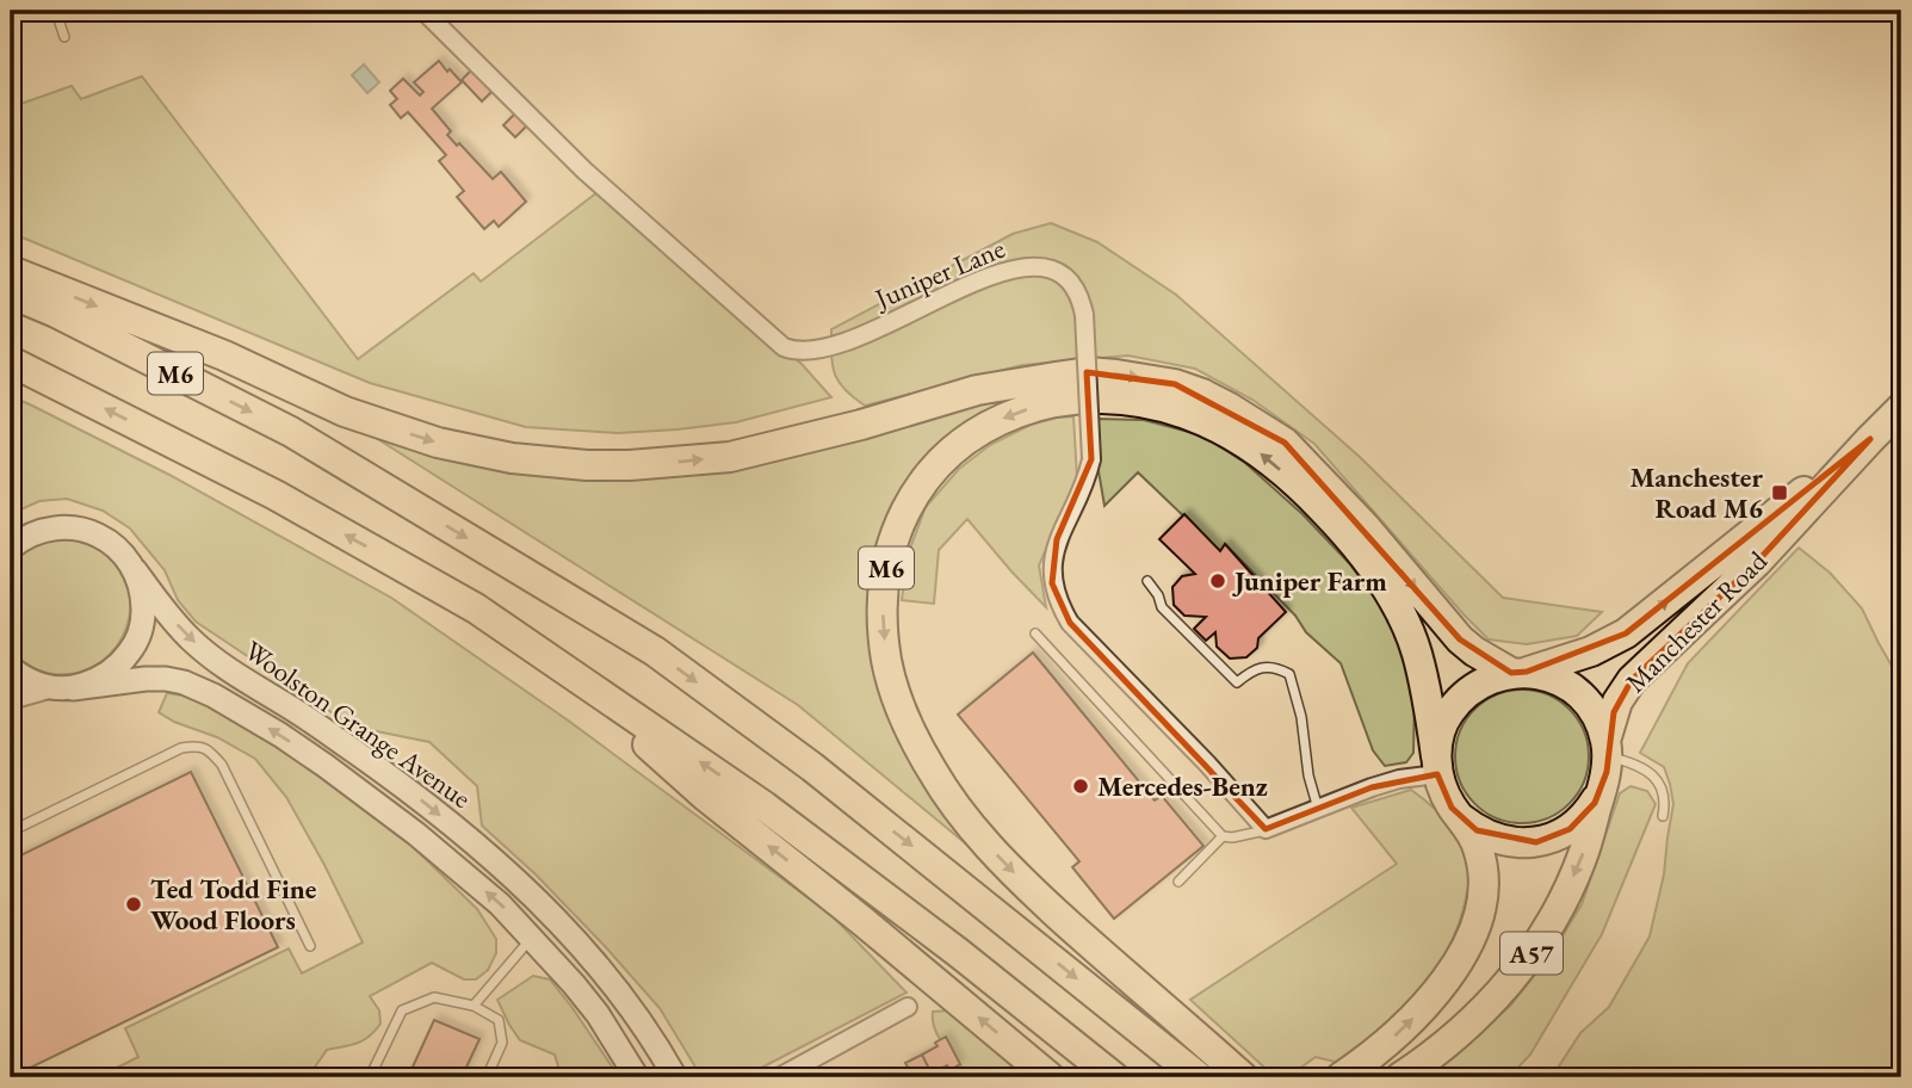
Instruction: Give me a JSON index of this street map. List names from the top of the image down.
{
  "streets": {
    "highway": ["M6", "Manchester Road", "A57"],
    "main road": ["Woolston Grange Avenue"],
    "street": ["Juniper Lane"]
  },
  "crossings": [
    ["M6", "Manchester Road"],
    ["M6", "A57"],
    ["Manchester Road", "A57"]
  ],
  "places": {
    "transit": ["Manchester Road M6"],
    "other": ["Juniper Farm", "Mercedes-Benz", "Ted Todd Fine Wood Floors"]
  }
}
